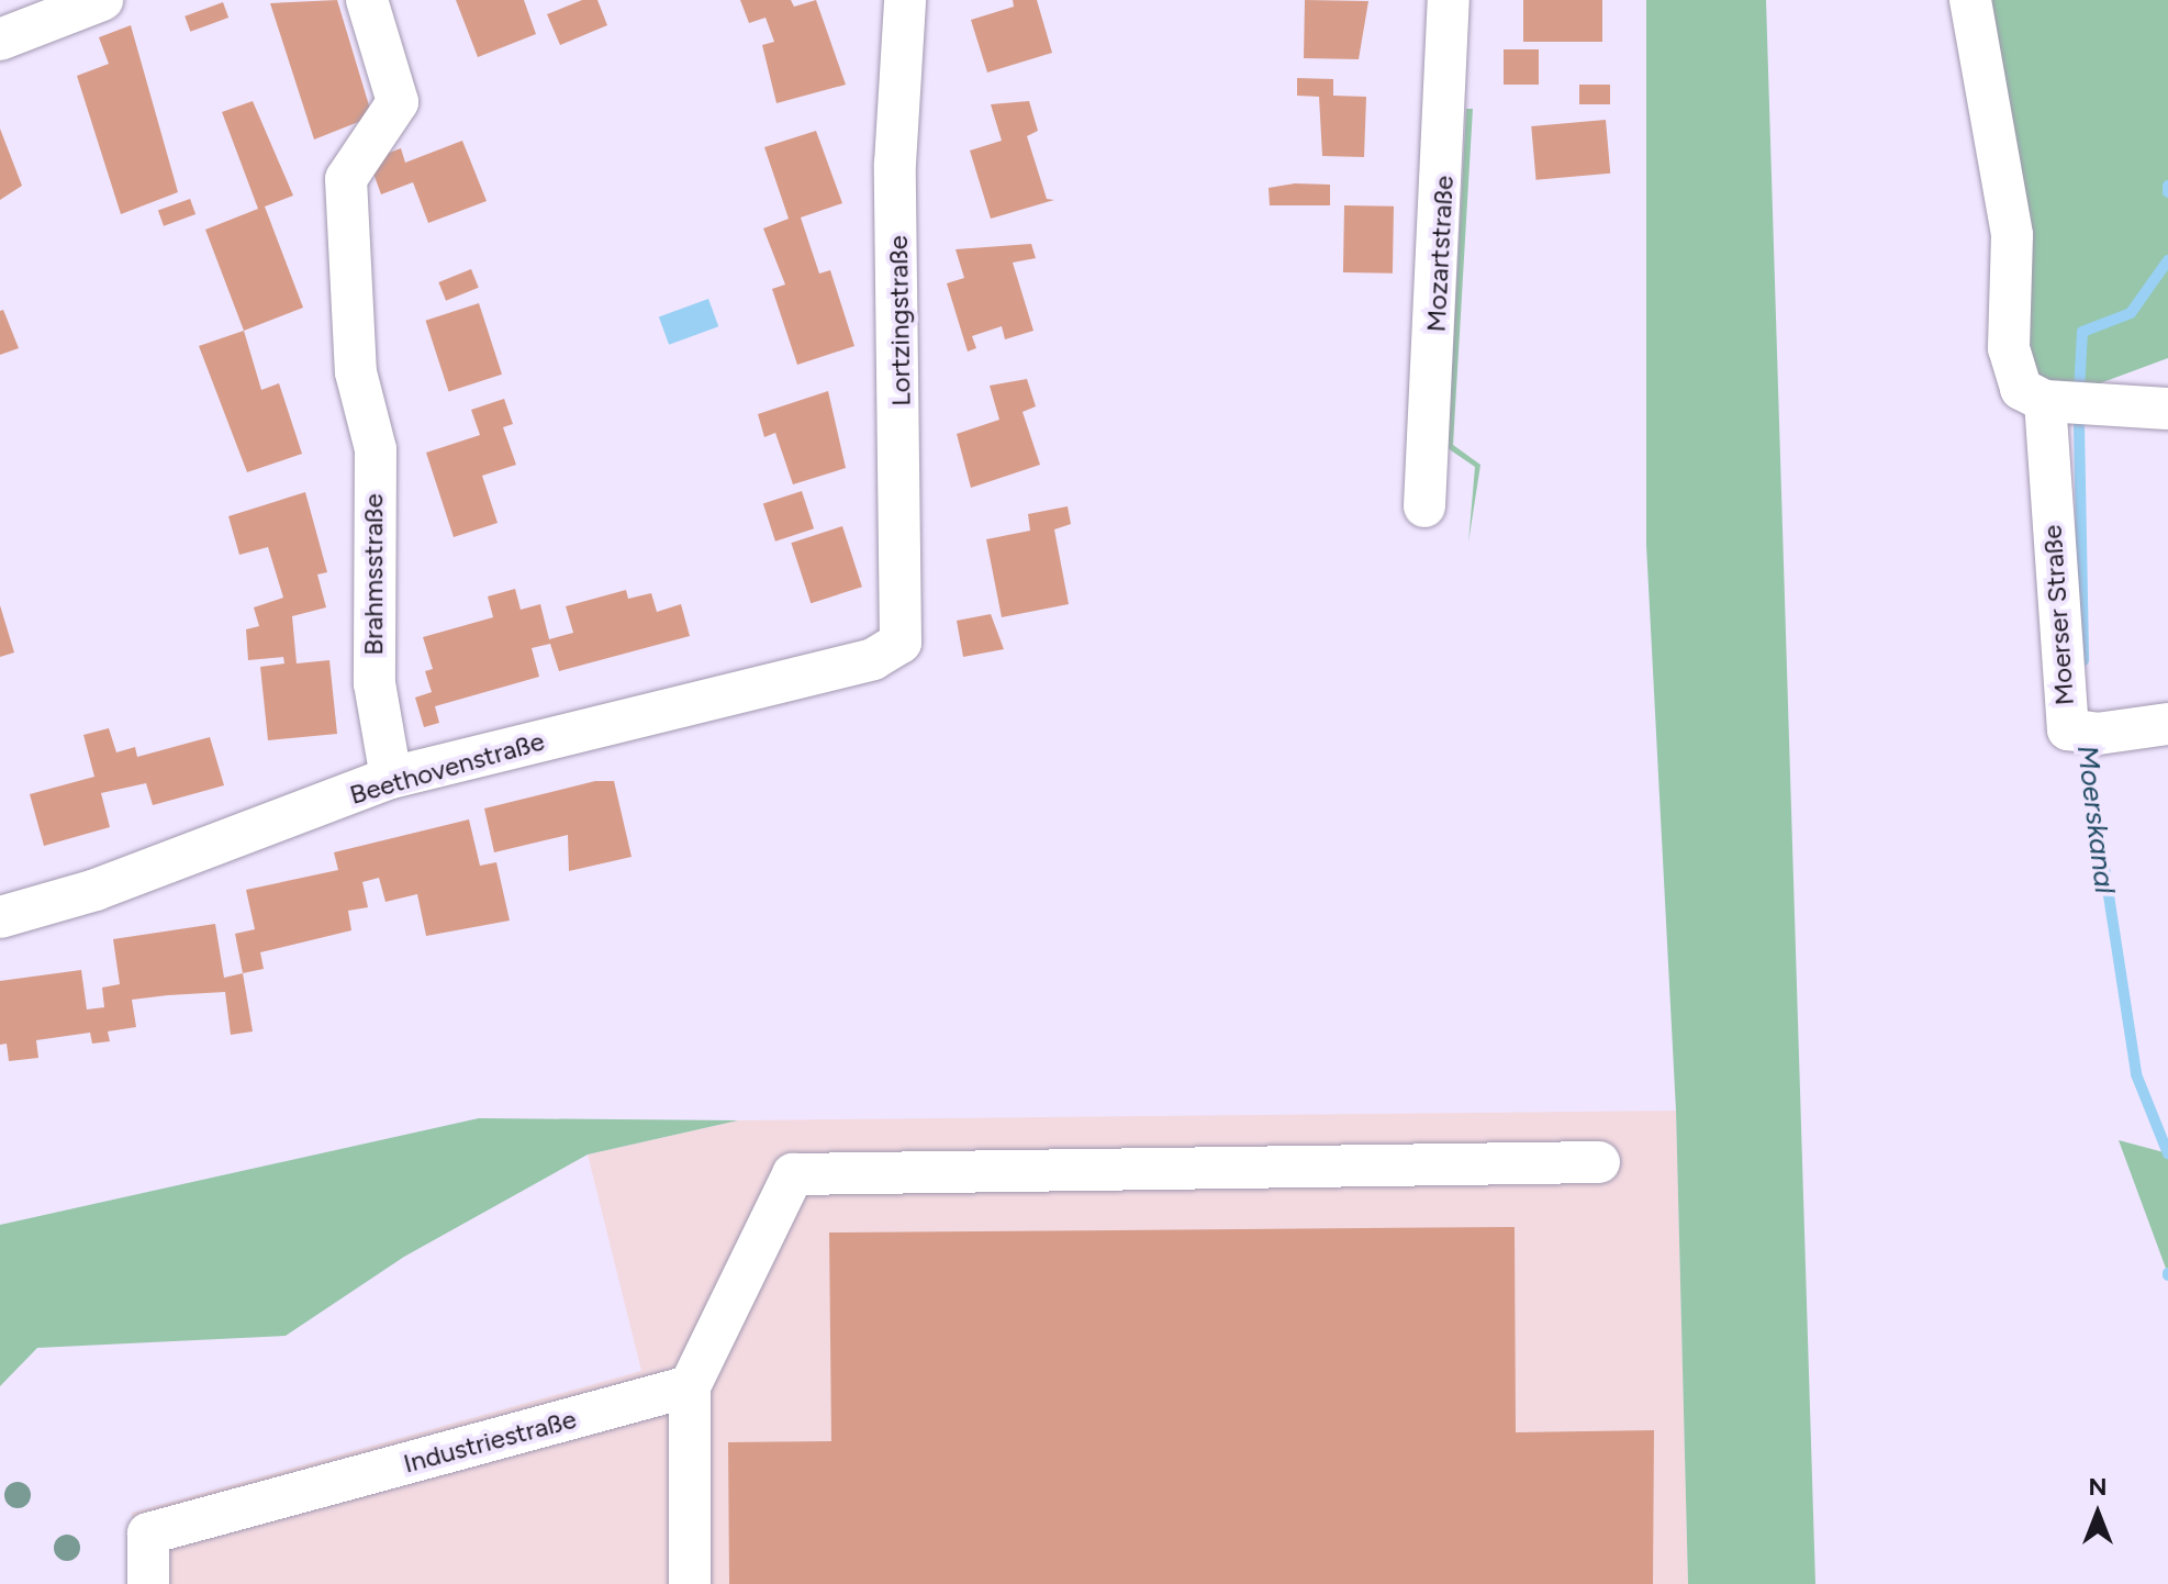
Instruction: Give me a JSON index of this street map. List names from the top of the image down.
{
  "streets": {
    "street": [
      "Mozartstraße",
      "Lortzingstraße",
      "Brahmsstraße",
      "Moerser Straße",
      "Beethovenstraße",
      "Industriestraße"
    ]
  },
  "crossings": [
    ["Lortzingstraße", "Beethovenstraße"],
    ["Brahmsstraße", "Beethovenstraße"]
  ],
  "water": ["Moerskanal"],
  "north": "top"
}
